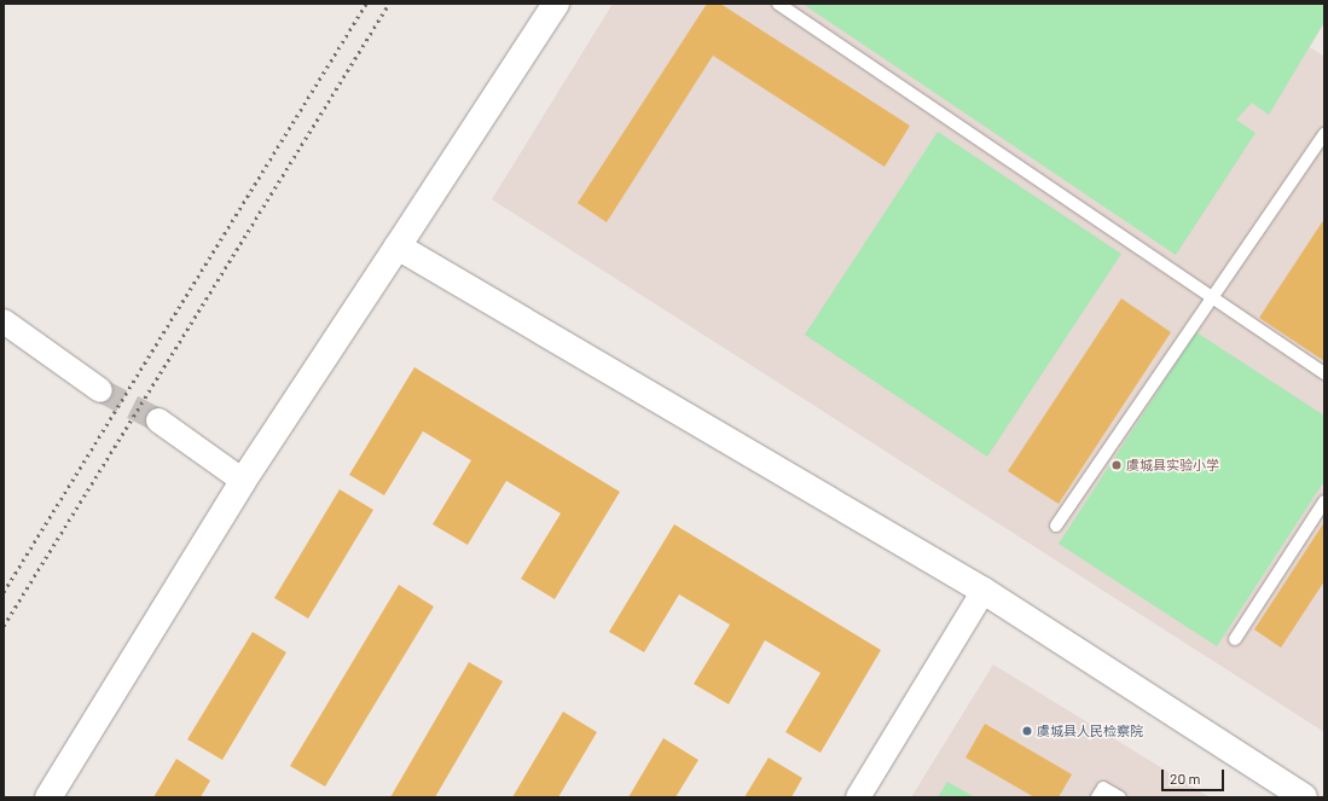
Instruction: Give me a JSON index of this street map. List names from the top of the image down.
{
  "places": ["虞城县实验小学", "虞城县人民检察院"],
  "scale_bar": "20 m"
}
